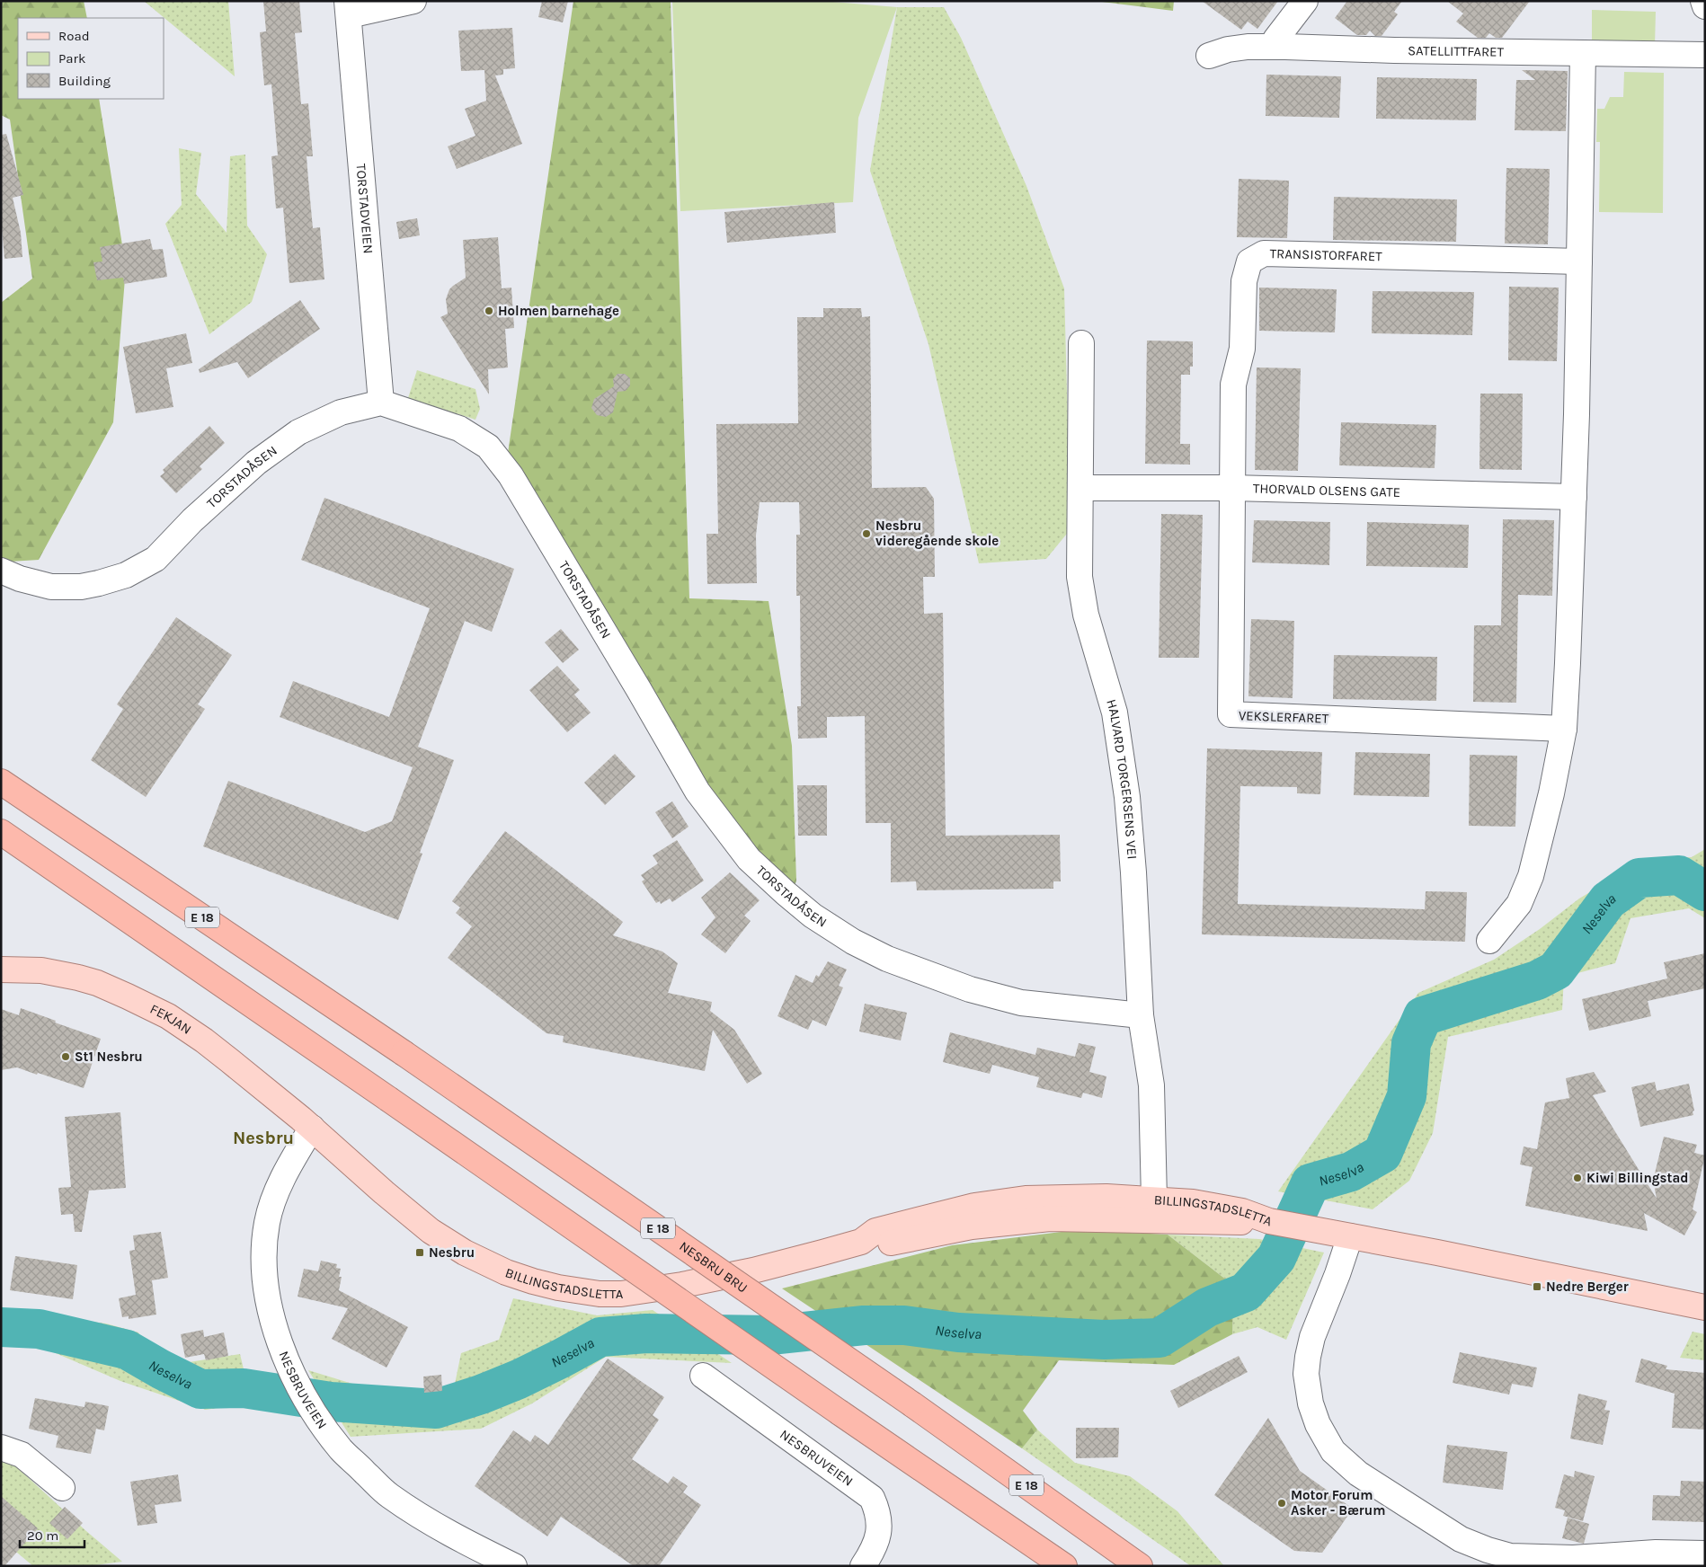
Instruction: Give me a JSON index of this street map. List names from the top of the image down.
{
  "streets": {
    "highway": ["E 18", "NESBRU BRU"],
    "main road": ["FEKJAN", "BILLINGSTADSLETTA"],
    "street": [
      "SATELLITTFARET",
      "TORSTADVEIEN",
      "TRANSISTORFARET",
      "TORSTADÅSEN",
      "THORVALD OLSENS GATE",
      "VEKSLERFARET",
      "HALVARD TORGERSENS VEI",
      "NESBRUVEIEN"
    ]
  },
  "crossings": [
    ["TORSTADVEIEN", "TORSTADÅSEN"],
    ["TRANSISTORFARET", "THORVALD OLSENS GATE"],
    ["TRANSISTORFARET", "VEKSLERFARET"],
    ["TORSTADÅSEN", "HALVARD TORGERSENS VEI"],
    ["THORVALD OLSENS GATE", "VEKSLERFARET"],
    ["THORVALD OLSENS GATE", "HALVARD TORGERSENS VEI"],
    ["HALVARD TORGERSENS VEI", "BILLINGSTADSLETTA"],
    ["FEKJAN", "BILLINGSTADSLETTA"],
    ["FEKJAN", "NESBRUVEIEN"],
    ["BILLINGSTADSLETTA", "NESBRUVEIEN"]
  ],
  "districts": ["Nesbru"],
  "water": ["Neselva"],
  "places": {
    "other": [
      "Holmen barnehage",
      "Nesbru videregående skole",
      "St1 Nesbru",
      "Kiwi Billingstad",
      "Motor Forum Asker - Bærum"
    ],
    "transit": ["Nesbru", "Nedre Berger"]
  },
  "legend": ["Road", "Park", "Building"],
  "scale_bar": "20 m"
}
